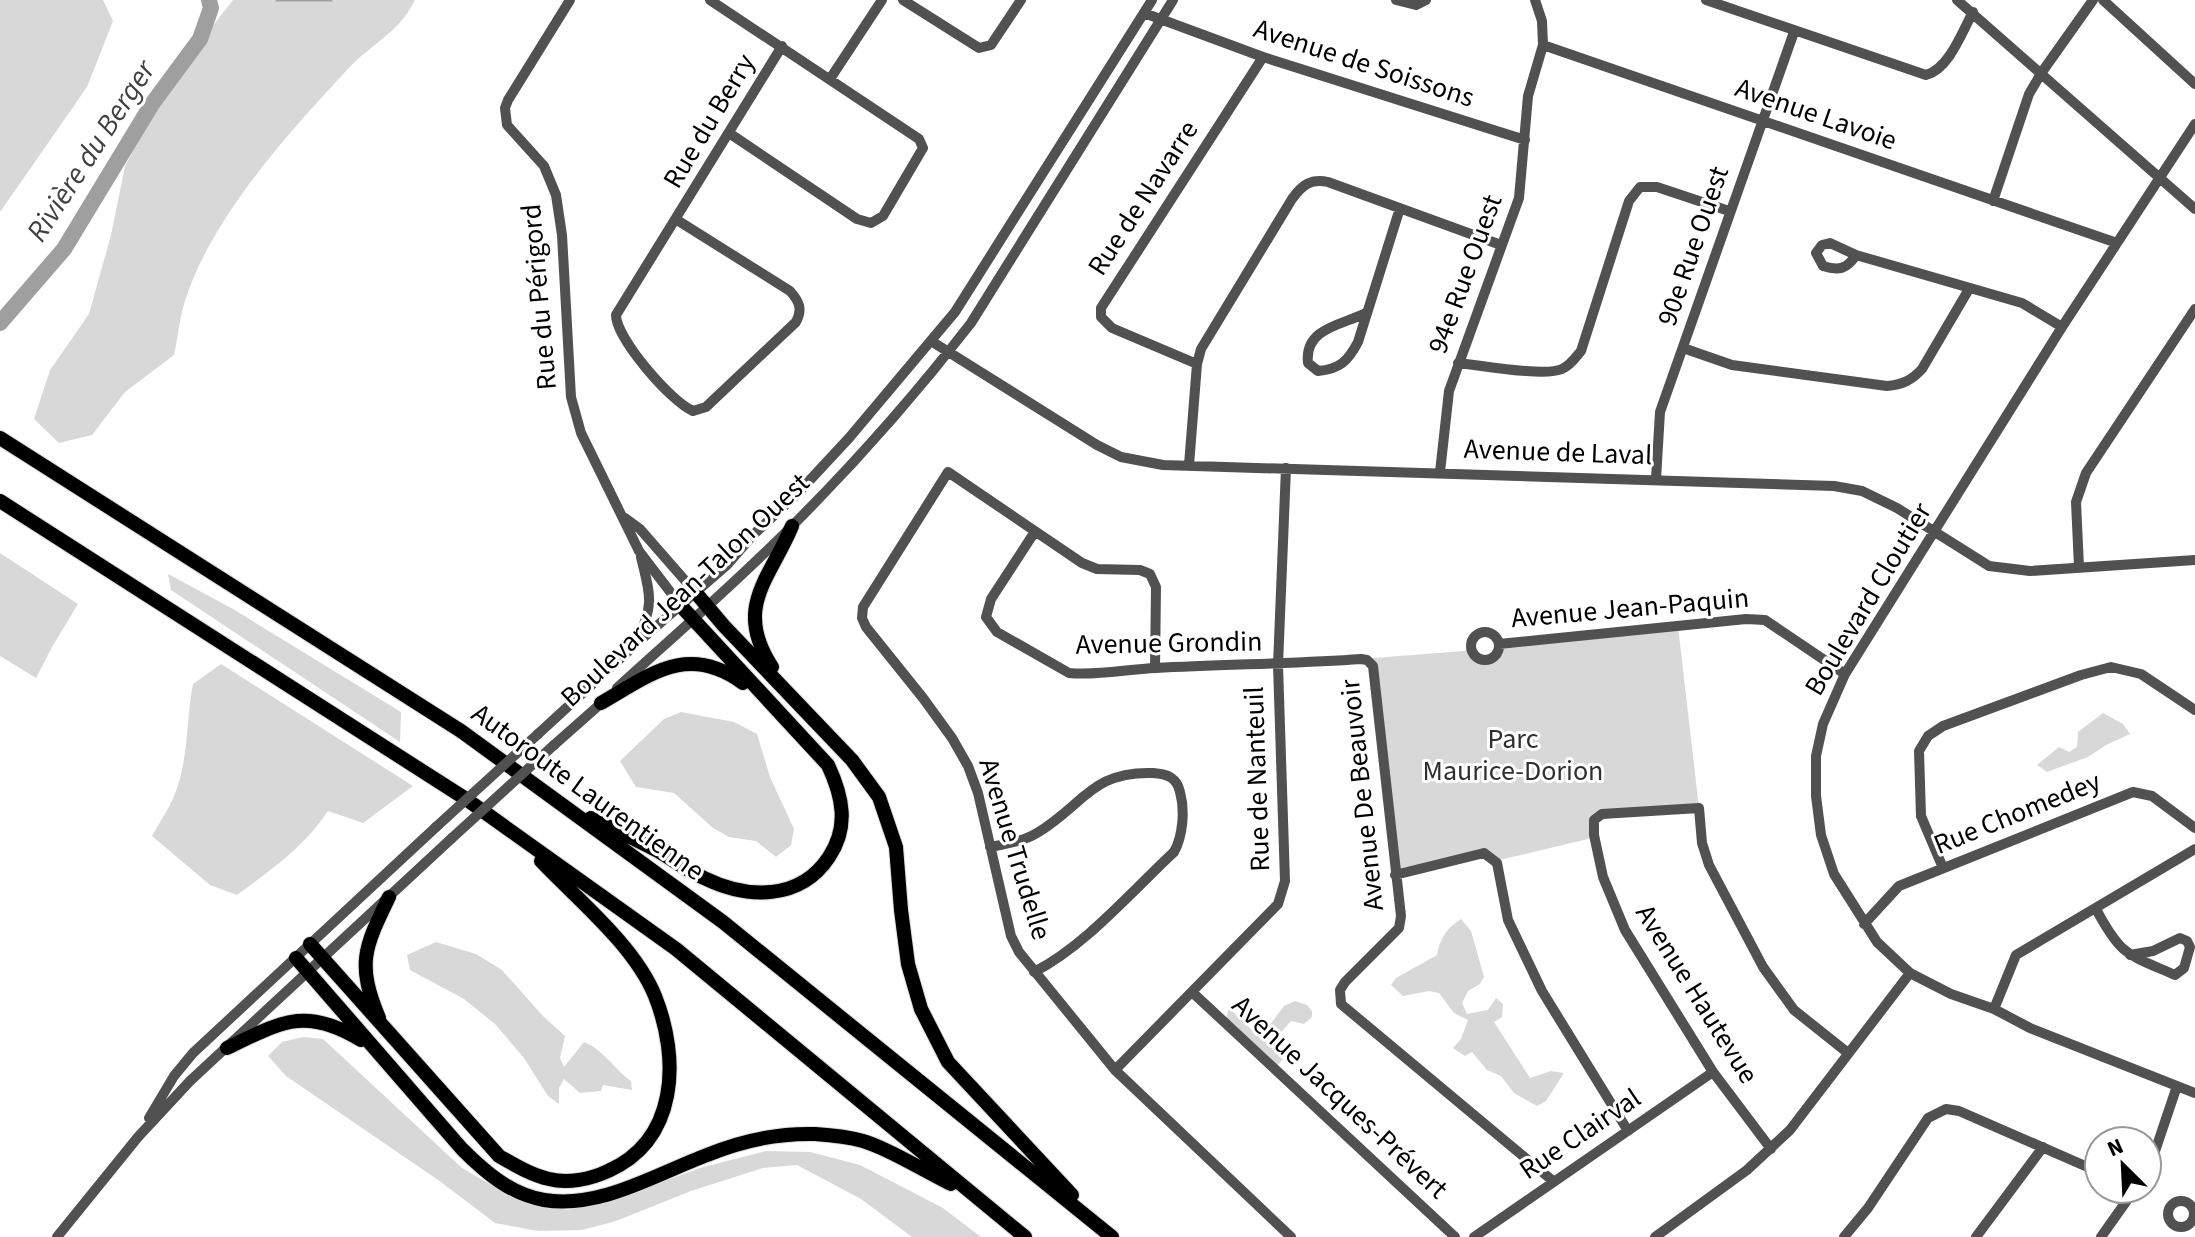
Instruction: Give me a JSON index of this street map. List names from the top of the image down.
{
  "streets": {
    "highway": ["Autoroute Laurentienne"],
    "street": [
      "Avenue de Soissons",
      "Avenue Lavoie",
      "Rue du Berry",
      "Rue de Navarre",
      "90e Rue Ouest",
      "94e Rue Ouest",
      "Rue du Périgord",
      "Avenue de Laval",
      "Boulevard Jean-Talon Ouest",
      "Boulevard Cloutier",
      "Avenue Jean-Paquin",
      "Avenue Grondin",
      "Rue de Nanteuil",
      "Avenue De Beauvoir",
      "Rue Chomedey",
      "Avenue Trudelle",
      "Avenue Hautevue",
      "Avenue Jacques-Prévert",
      "Rue Clairval"
    ]
  },
  "crossings": [
    ["Avenue de Soissons", "Rue de Navarre"],
    ["Avenue de Soissons", "94e Rue Ouest"],
    ["Avenue de Soissons", "Boulevard Jean-Talon Ouest"],
    ["Avenue Lavoie", "90e Rue Ouest"],
    ["Avenue Lavoie", "94e Rue Ouest"],
    ["Avenue Lavoie", "Boulevard Cloutier"],
    ["90e Rue Ouest", "Avenue de Laval"],
    ["94e Rue Ouest", "Avenue de Laval"],
    ["Rue du Périgord", "Boulevard Jean-Talon Ouest"],
    ["Avenue de Laval", "Boulevard Jean-Talon Ouest"],
    ["Avenue de Laval", "Boulevard Cloutier"],
    ["Avenue de Laval", "Rue de Nanteuil"],
    ["Boulevard Cloutier", "Avenue Jean-Paquin"],
    ["Boulevard Cloutier", "Rue Chomedey"],
    ["Avenue Grondin", "Rue de Nanteuil"],
    ["Avenue Grondin", "Avenue De Beauvoir"],
    ["Avenue Grondin", "Avenue Trudelle"],
    ["Rue de Nanteuil", "Avenue De Beauvoir"],
    ["Rue de Nanteuil", "Avenue Trudelle"],
    ["Rue de Nanteuil", "Avenue Jacques-Prévert"],
    ["Avenue De Beauvoir", "Rue Clairval"],
    ["Avenue Hautevue", "Rue Clairval"]
  ],
  "water": ["Rivière du Berger"],
  "parks": ["Parc Maurice-Dorion"],
  "north": "top left"
}
